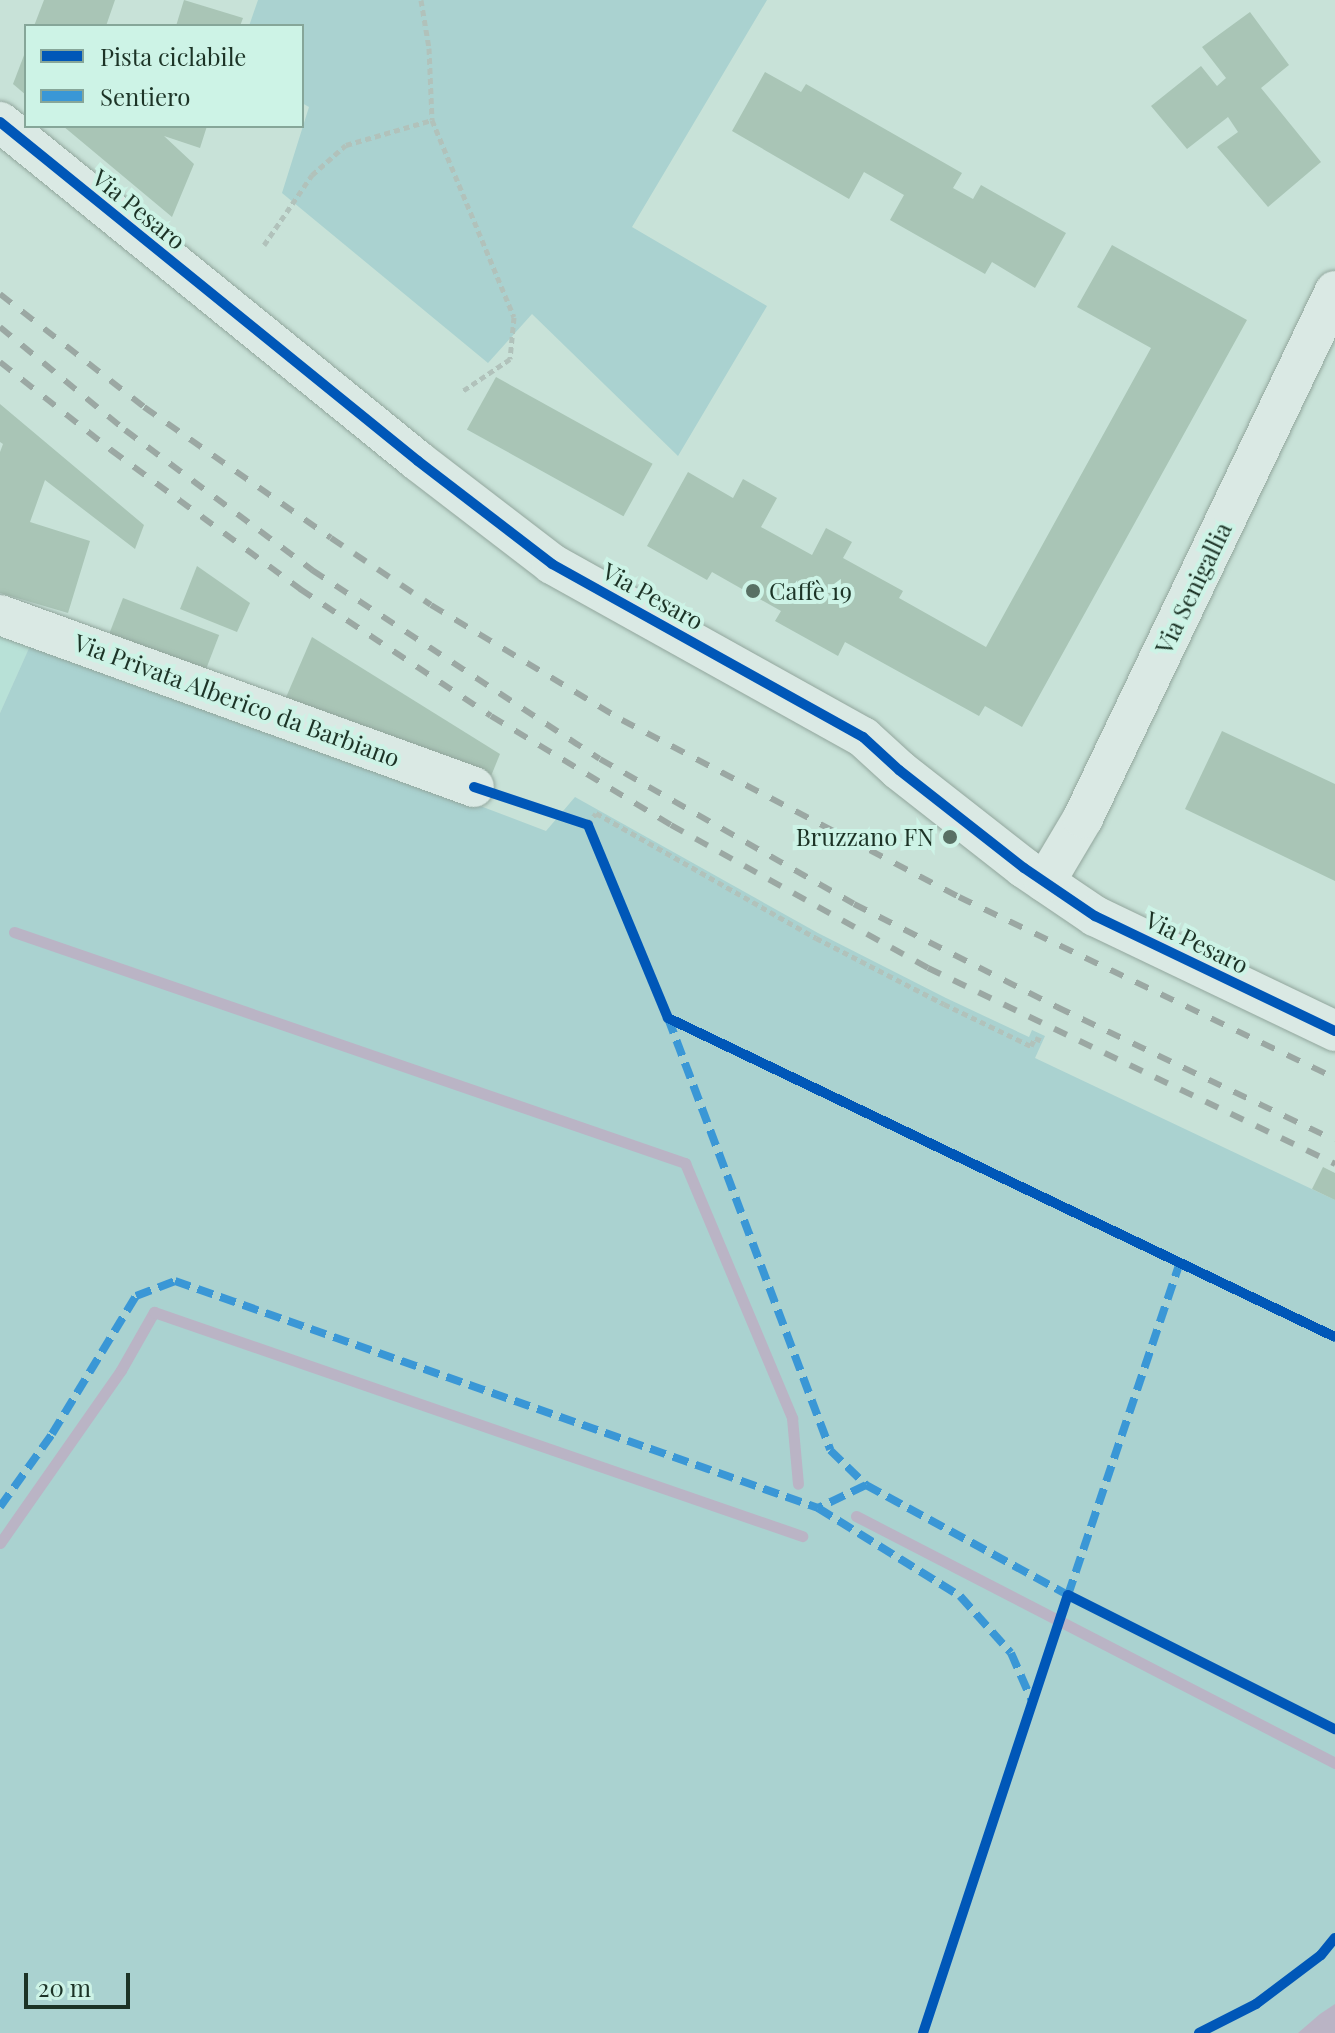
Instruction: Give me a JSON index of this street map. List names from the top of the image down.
{
  "streets": {
    "street": ["Via Pesaro", "Via Senigallia", "Via Privata Alberico da Barbiano"]
  },
  "crossings": [
    ["Via Pesaro", "Via Senigallia"]
  ],
  "places": ["Caffè 19", "Bruzzano FN"],
  "legend": ["Pista ciclabile", "Sentiero"],
  "scale_bar": "20 m"
}
